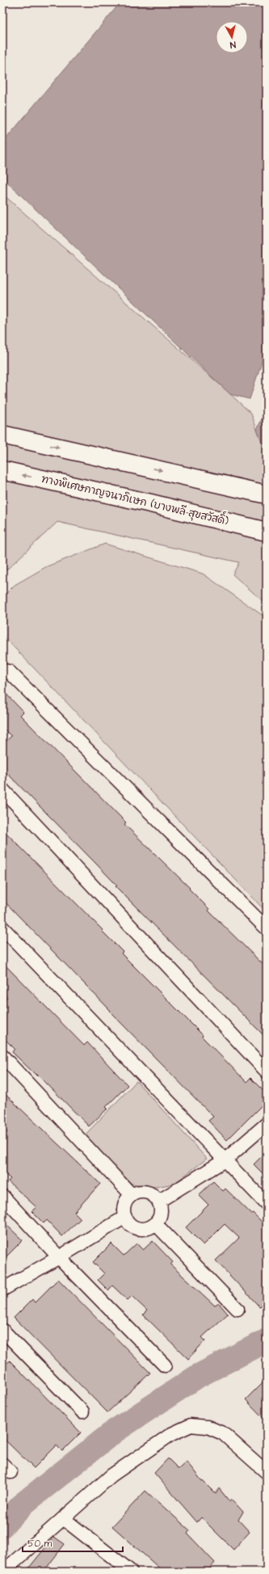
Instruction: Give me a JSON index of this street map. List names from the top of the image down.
{
  "streets": {
    "highway": ["ทางพิเศษกาญจนาภิเษก (บางพลี-สุขสวัสดิ์)"]
  },
  "scale_bar": "50 m",
  "north": "bottom"
}
